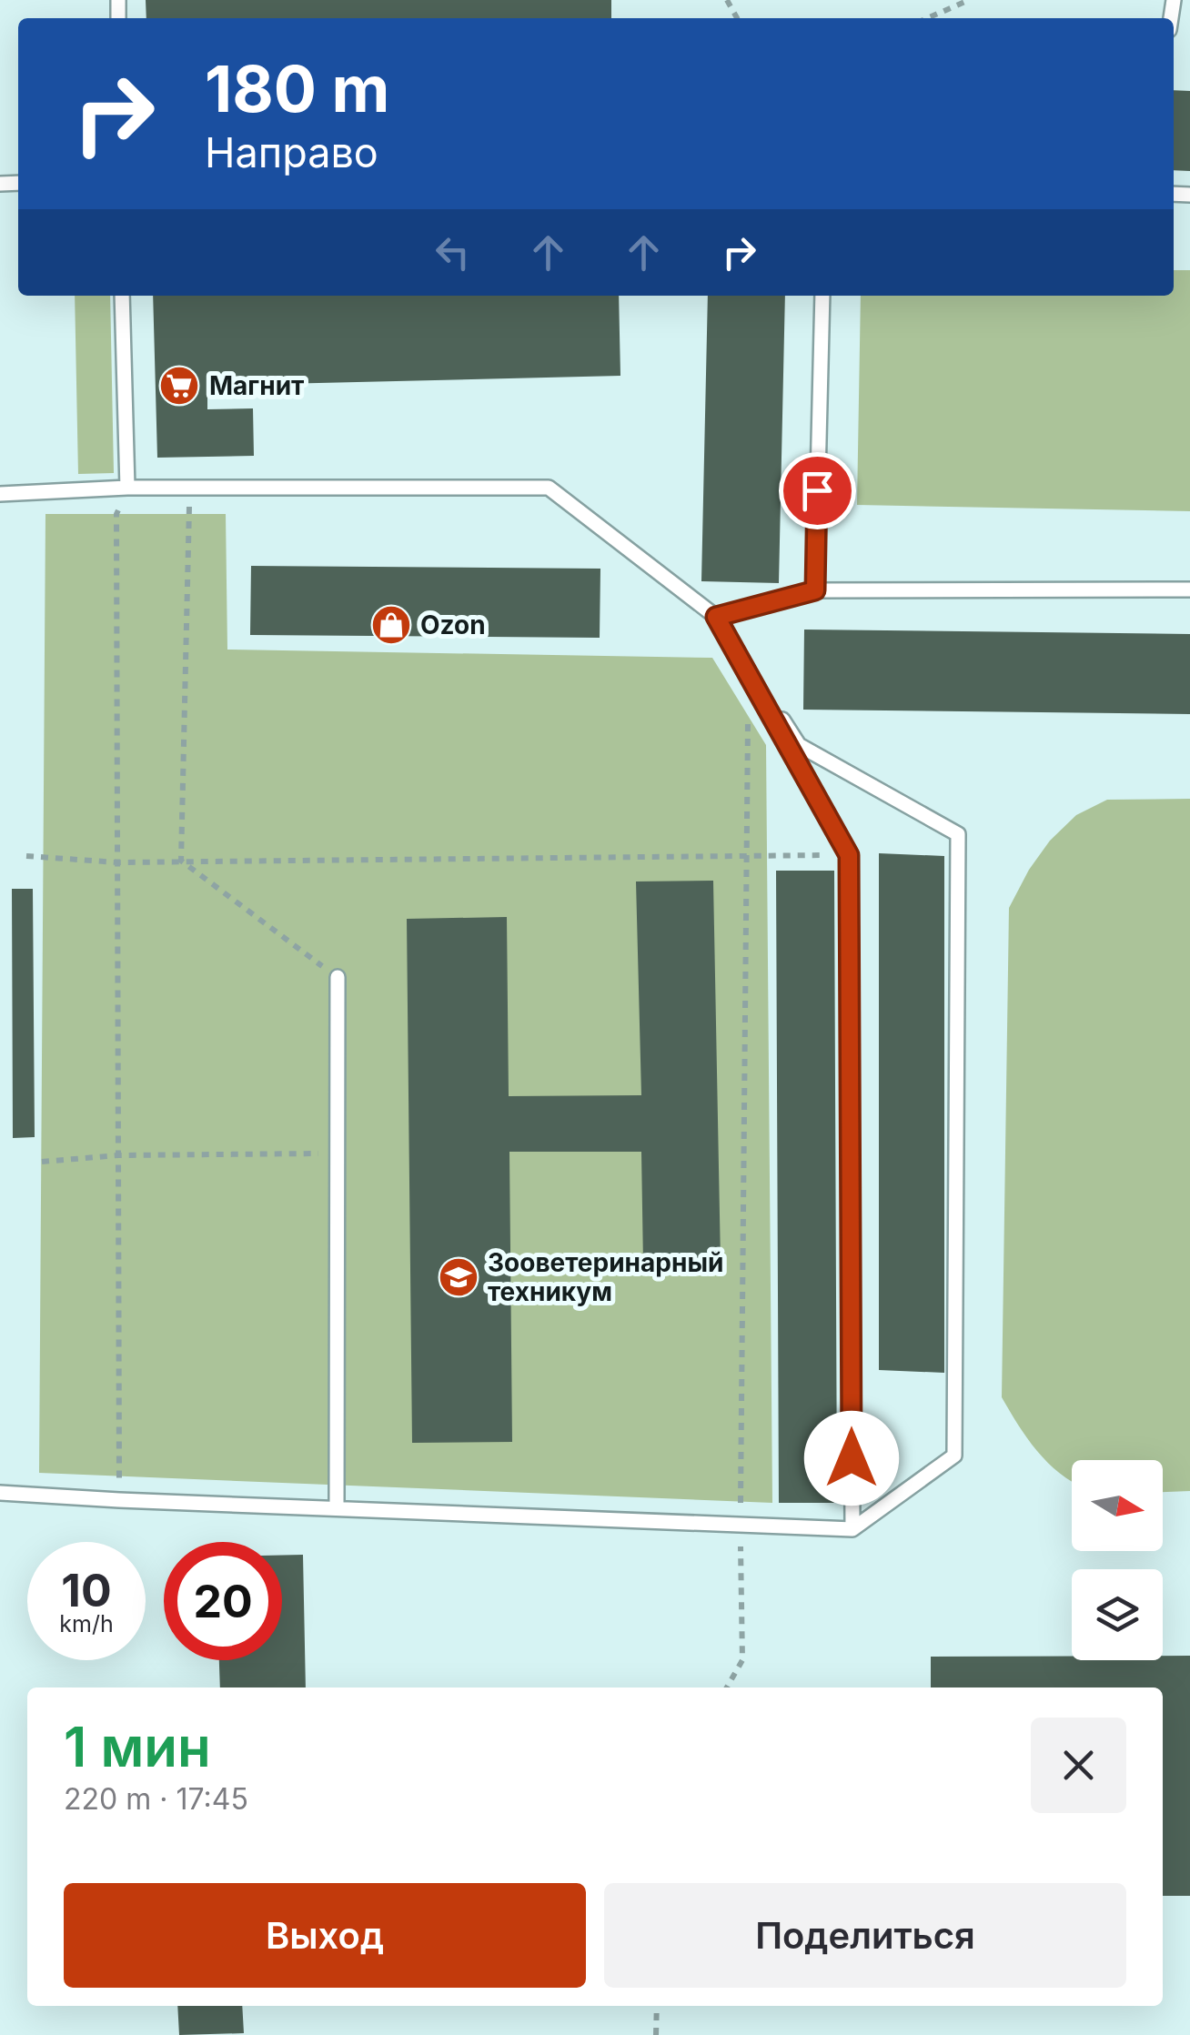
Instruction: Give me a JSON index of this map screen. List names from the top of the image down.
{
  "places": {
    "supermarket": ["Магнит"],
    "shop": ["Ozon"],
    "school or university": ["Зооветеринарный техникум"]
  },
  "north": "right",
  "page": {
    "turn": ["180 m", "Направо"],
    "speed": "10 km/h",
    "limit": "20",
    "heading": ["1 мин", "220 m · 17:45"],
    "buttons": ["Выход", "Поделиться"]
  }
}
